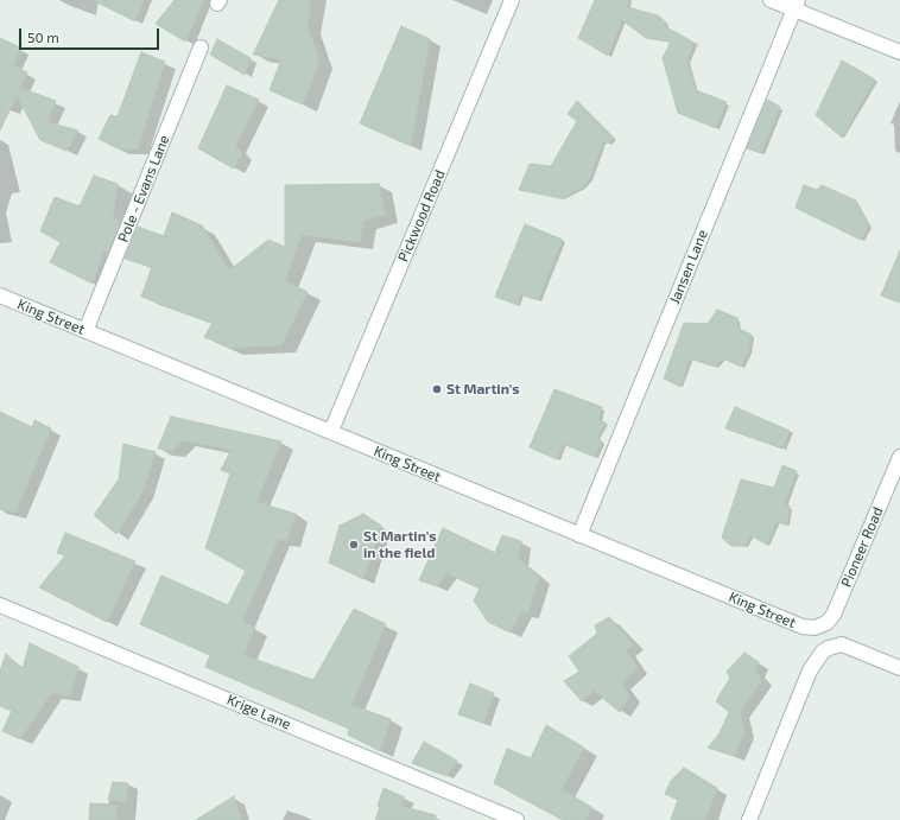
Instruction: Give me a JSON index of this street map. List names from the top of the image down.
{
  "streets": {
    "street": [
      "Pole - Evans Lane",
      "Pickwood Road",
      "Jansen Lane",
      "King Street",
      "Pioneer Road",
      "Krige Lane"
    ]
  },
  "crossings": [
    ["Pole - Evans Lane", "King Street"],
    ["Pickwood Road", "King Street"],
    ["Jansen Lane", "King Street"],
    ["King Street", "Pioneer Road"]
  ],
  "places": ["St Martin's", "St Martin's in the field"],
  "scale_bar": "50 m"
}
